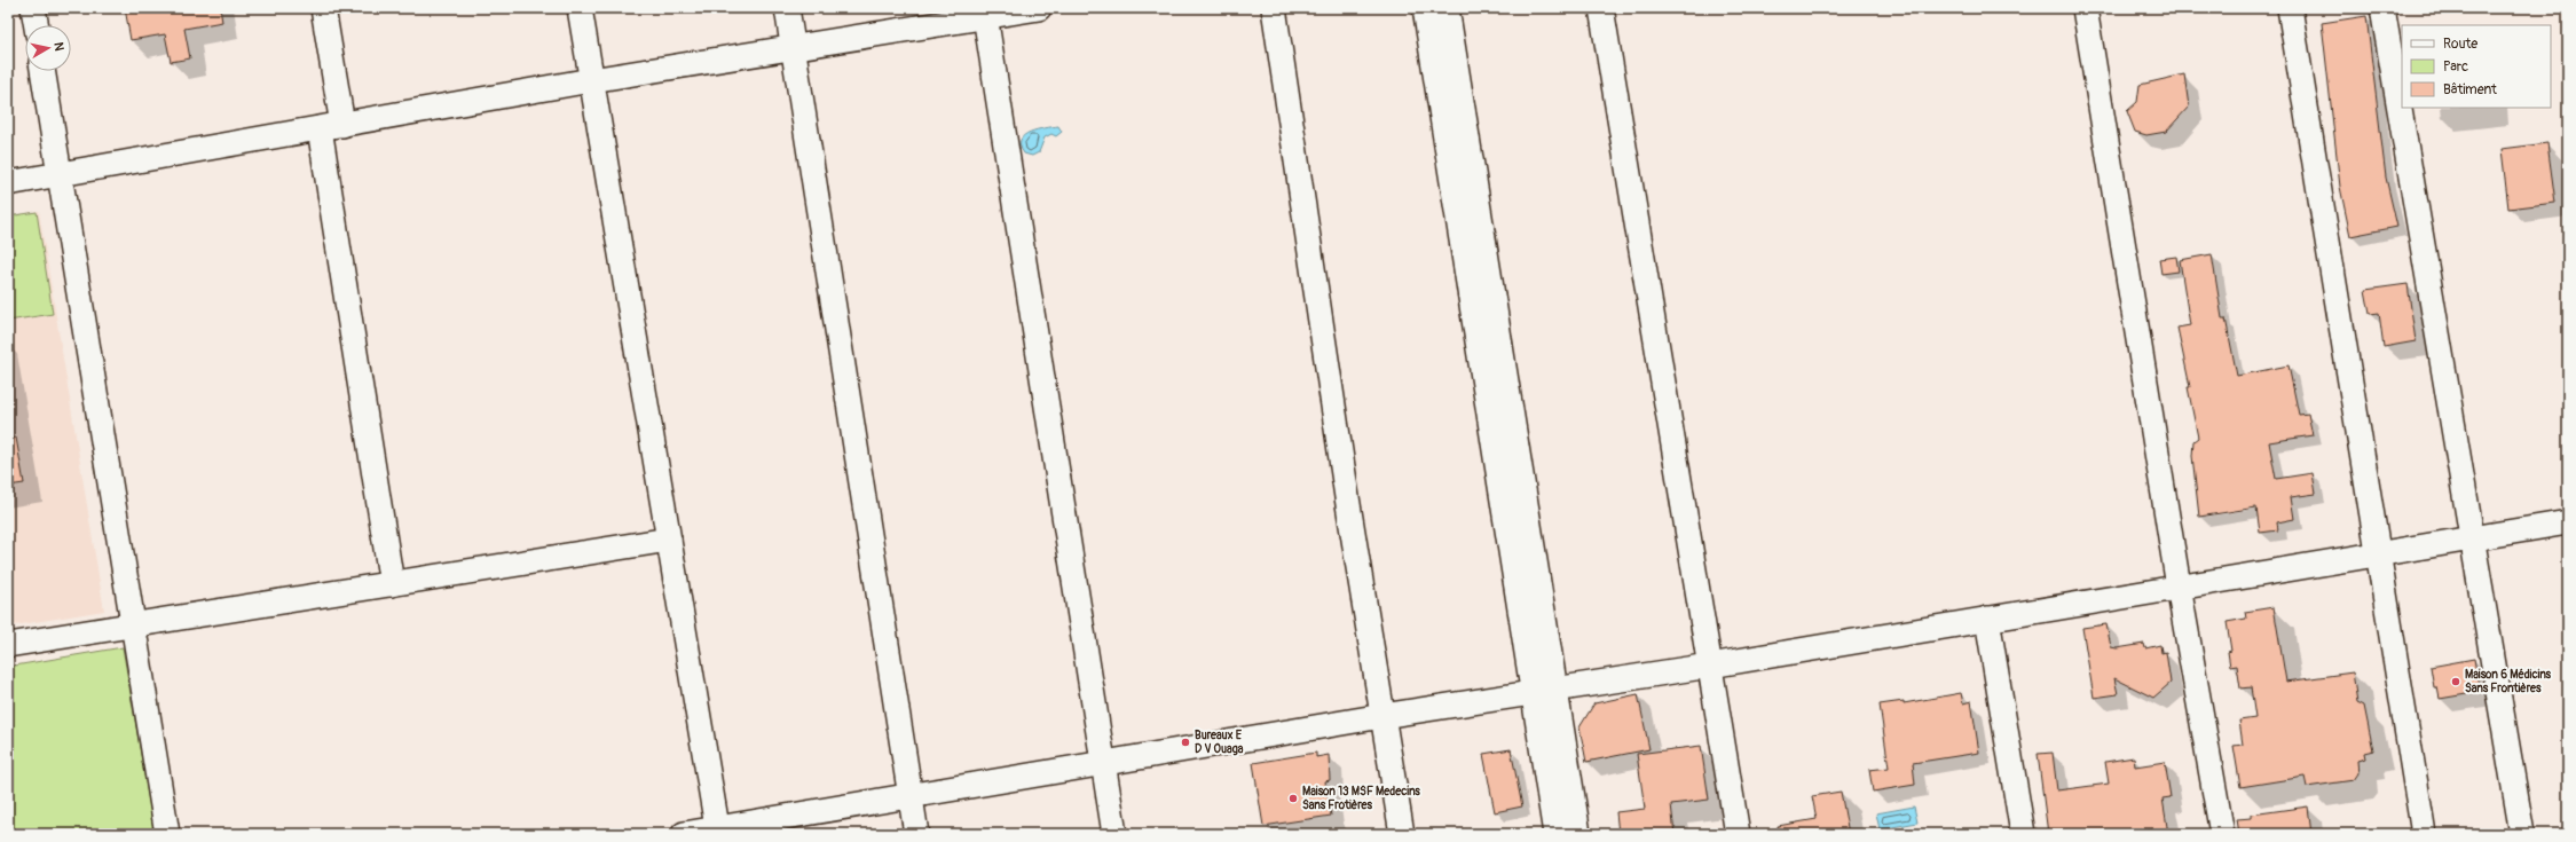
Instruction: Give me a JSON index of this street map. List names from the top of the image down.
{
  "places": ["Maison 6 Médicins Sans Frontières", "Bureaux E D V Ouaga", "Maison 13 MSF Medecins Sans Frotières"],
  "legend": ["Route", "Parc", "Bâtiment"],
  "north": "right"
}
